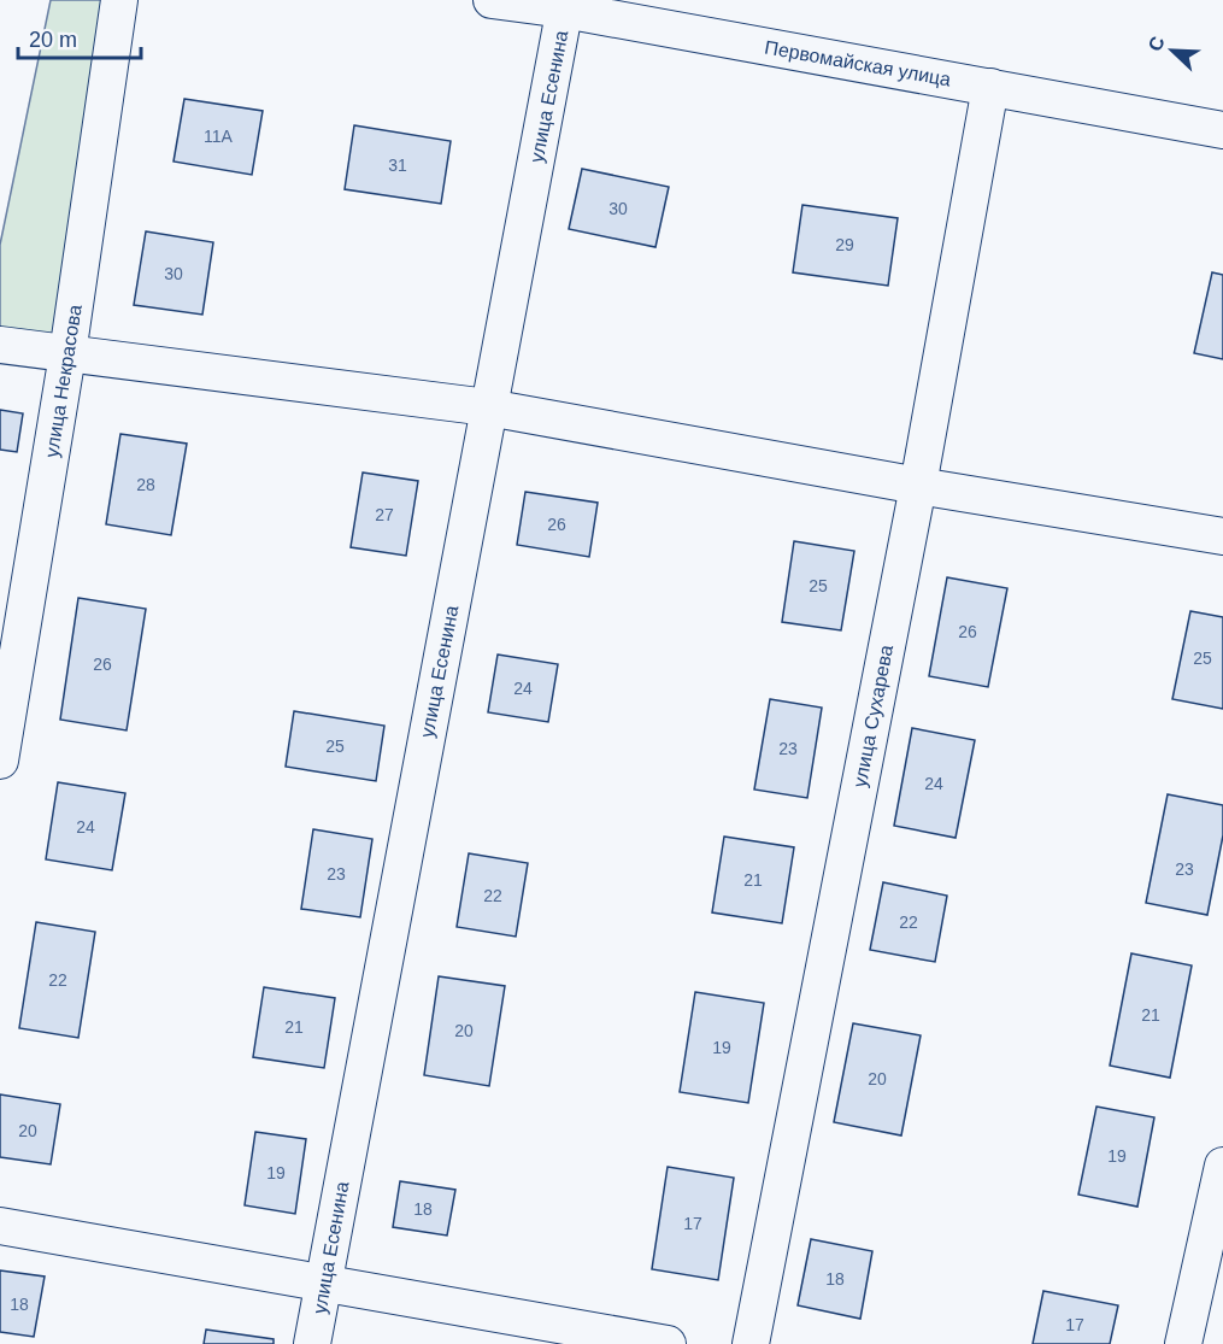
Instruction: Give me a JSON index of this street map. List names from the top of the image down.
{
  "streets": {
    "street": [
      "Первомайская улица",
      "улица Есенина",
      "улица Некрасова",
      "улица Сухарева"
    ]
  },
  "crossings": [
    ["Первомайская улица", "улица Есенина"],
    ["Первомайская улица", "улица Сухарева"]
  ],
  "house_numbers": [
    "11А",
    "31",
    "30",
    "29",
    "30",
    "28",
    "27",
    "26",
    "25",
    "26",
    "25",
    "26",
    "24",
    "25",
    "23",
    "24",
    "24",
    "23",
    "23",
    "21",
    "22",
    "22",
    "22",
    "21",
    "21",
    "20",
    "19",
    "20",
    "20",
    "19",
    "19",
    "18",
    "17",
    "18",
    "18",
    "17"
  ],
  "scale_bar": "20 m",
  "north": "top left"
}
